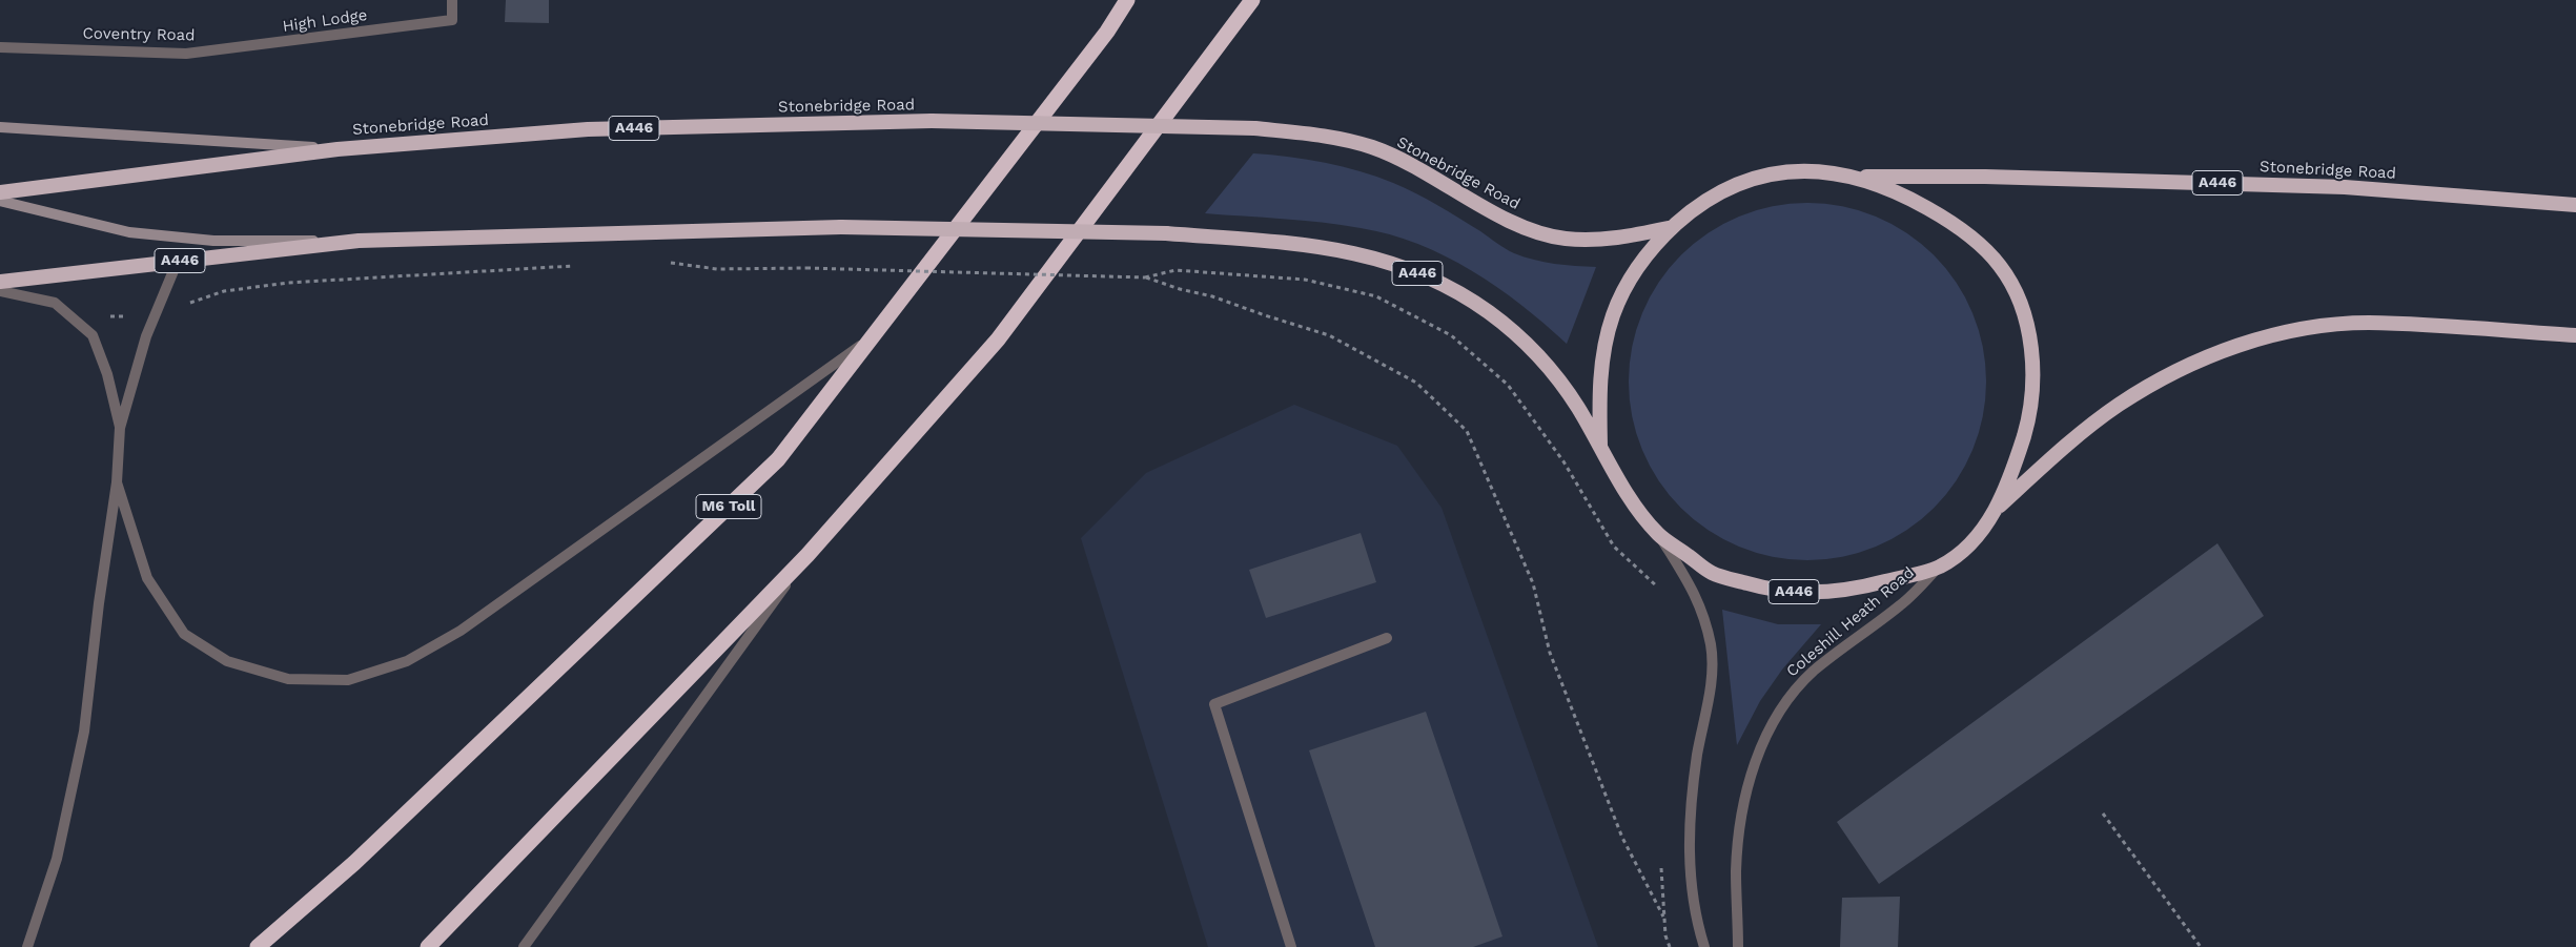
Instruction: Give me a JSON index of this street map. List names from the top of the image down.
{
  "streets": {
    "highway": ["Stonebridge Road", "A446", "M6 Toll"],
    "street": ["High Lodge", "Coventry Road", "Coleshill Heath Road"]
  },
  "crossings": [
    ["High Lodge", "Coventry Road"],
    ["Stonebridge Road", "A446"],
    ["A446", "Coleshill Heath Road"]
  ]
}
